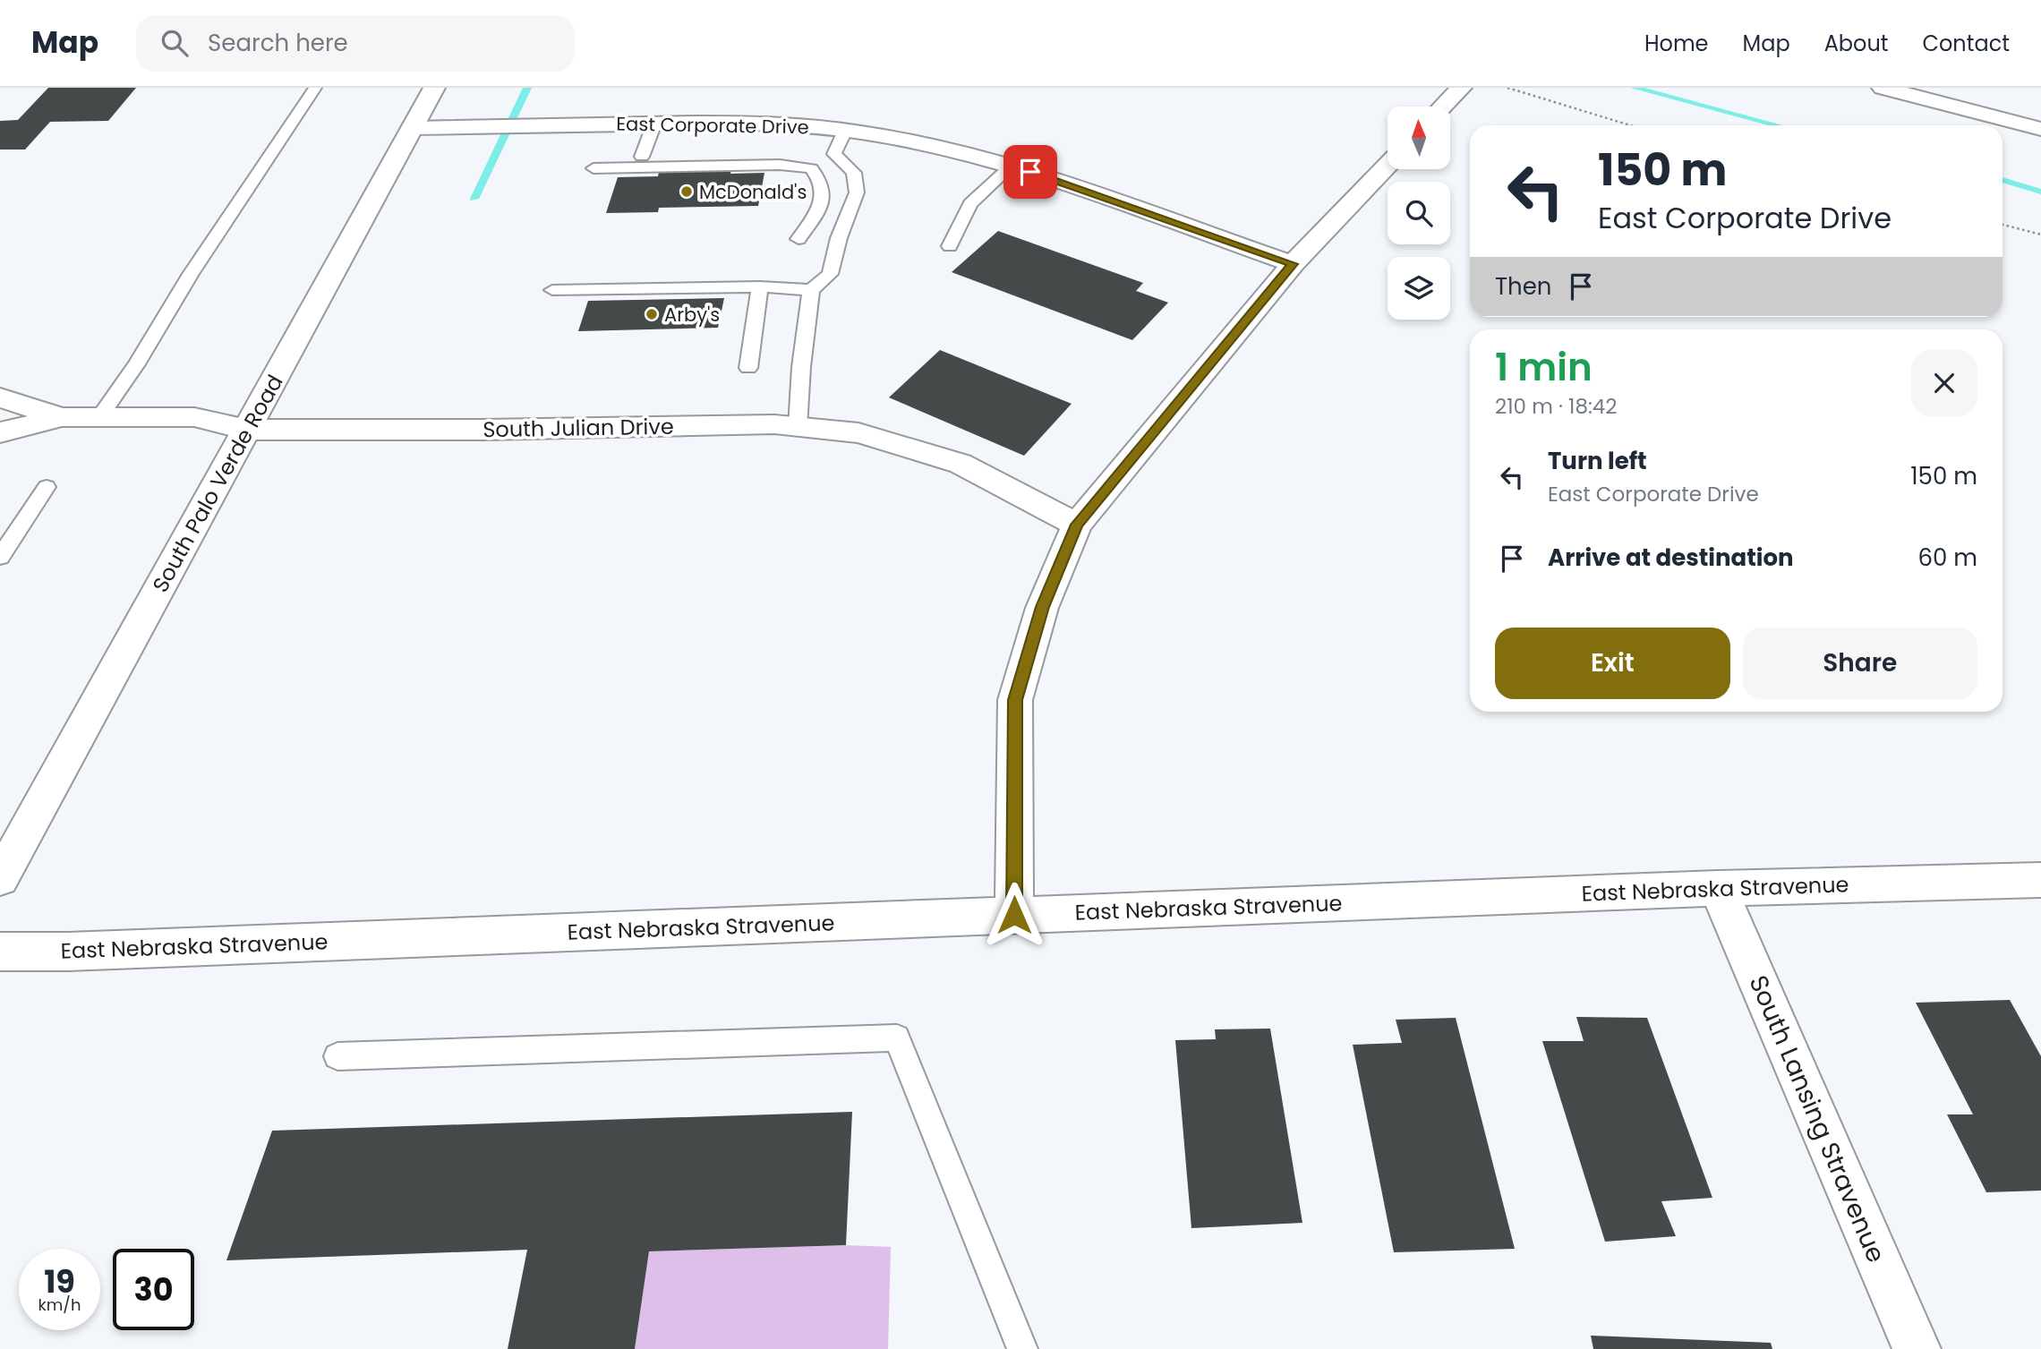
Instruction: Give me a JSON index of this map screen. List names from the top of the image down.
{
  "streets": {
    "street": [
      "East Corporate Drive",
      "South Julian Drive",
      "South Palo Verde Road",
      "East Nebraska Stravenue",
      "South Lansing Stravenue"
    ]
  },
  "crossings": [
    ["East Corporate Drive", "South Palo Verde Road"],
    ["South Julian Drive", "South Palo Verde Road"],
    ["East Nebraska Stravenue", "South Lansing Stravenue"]
  ],
  "places": ["McDonald's", "Arby's"],
  "north": "top",
  "page": {
    "header": "Map",
    "search": "Search here",
    "nav": [
      "Home",
      "Map",
      "About",
      "Contact"
    ],
    "turn": ["150 m", "East Corporate Drive"],
    "then": "Then",
    "heading": ["1 min", "210 m · 18:42"],
    "list": [
      {
        "name": "Turn left",
        "note": "East Corporate Drive",
        "value": "150 m"
      },
      {
        "name": "Arrive at destination",
        "value": "60 m"
      }
    ],
    "buttons": ["Exit", "Share"],
    "speed": "19 km/h",
    "limit": "30"
  }
}
